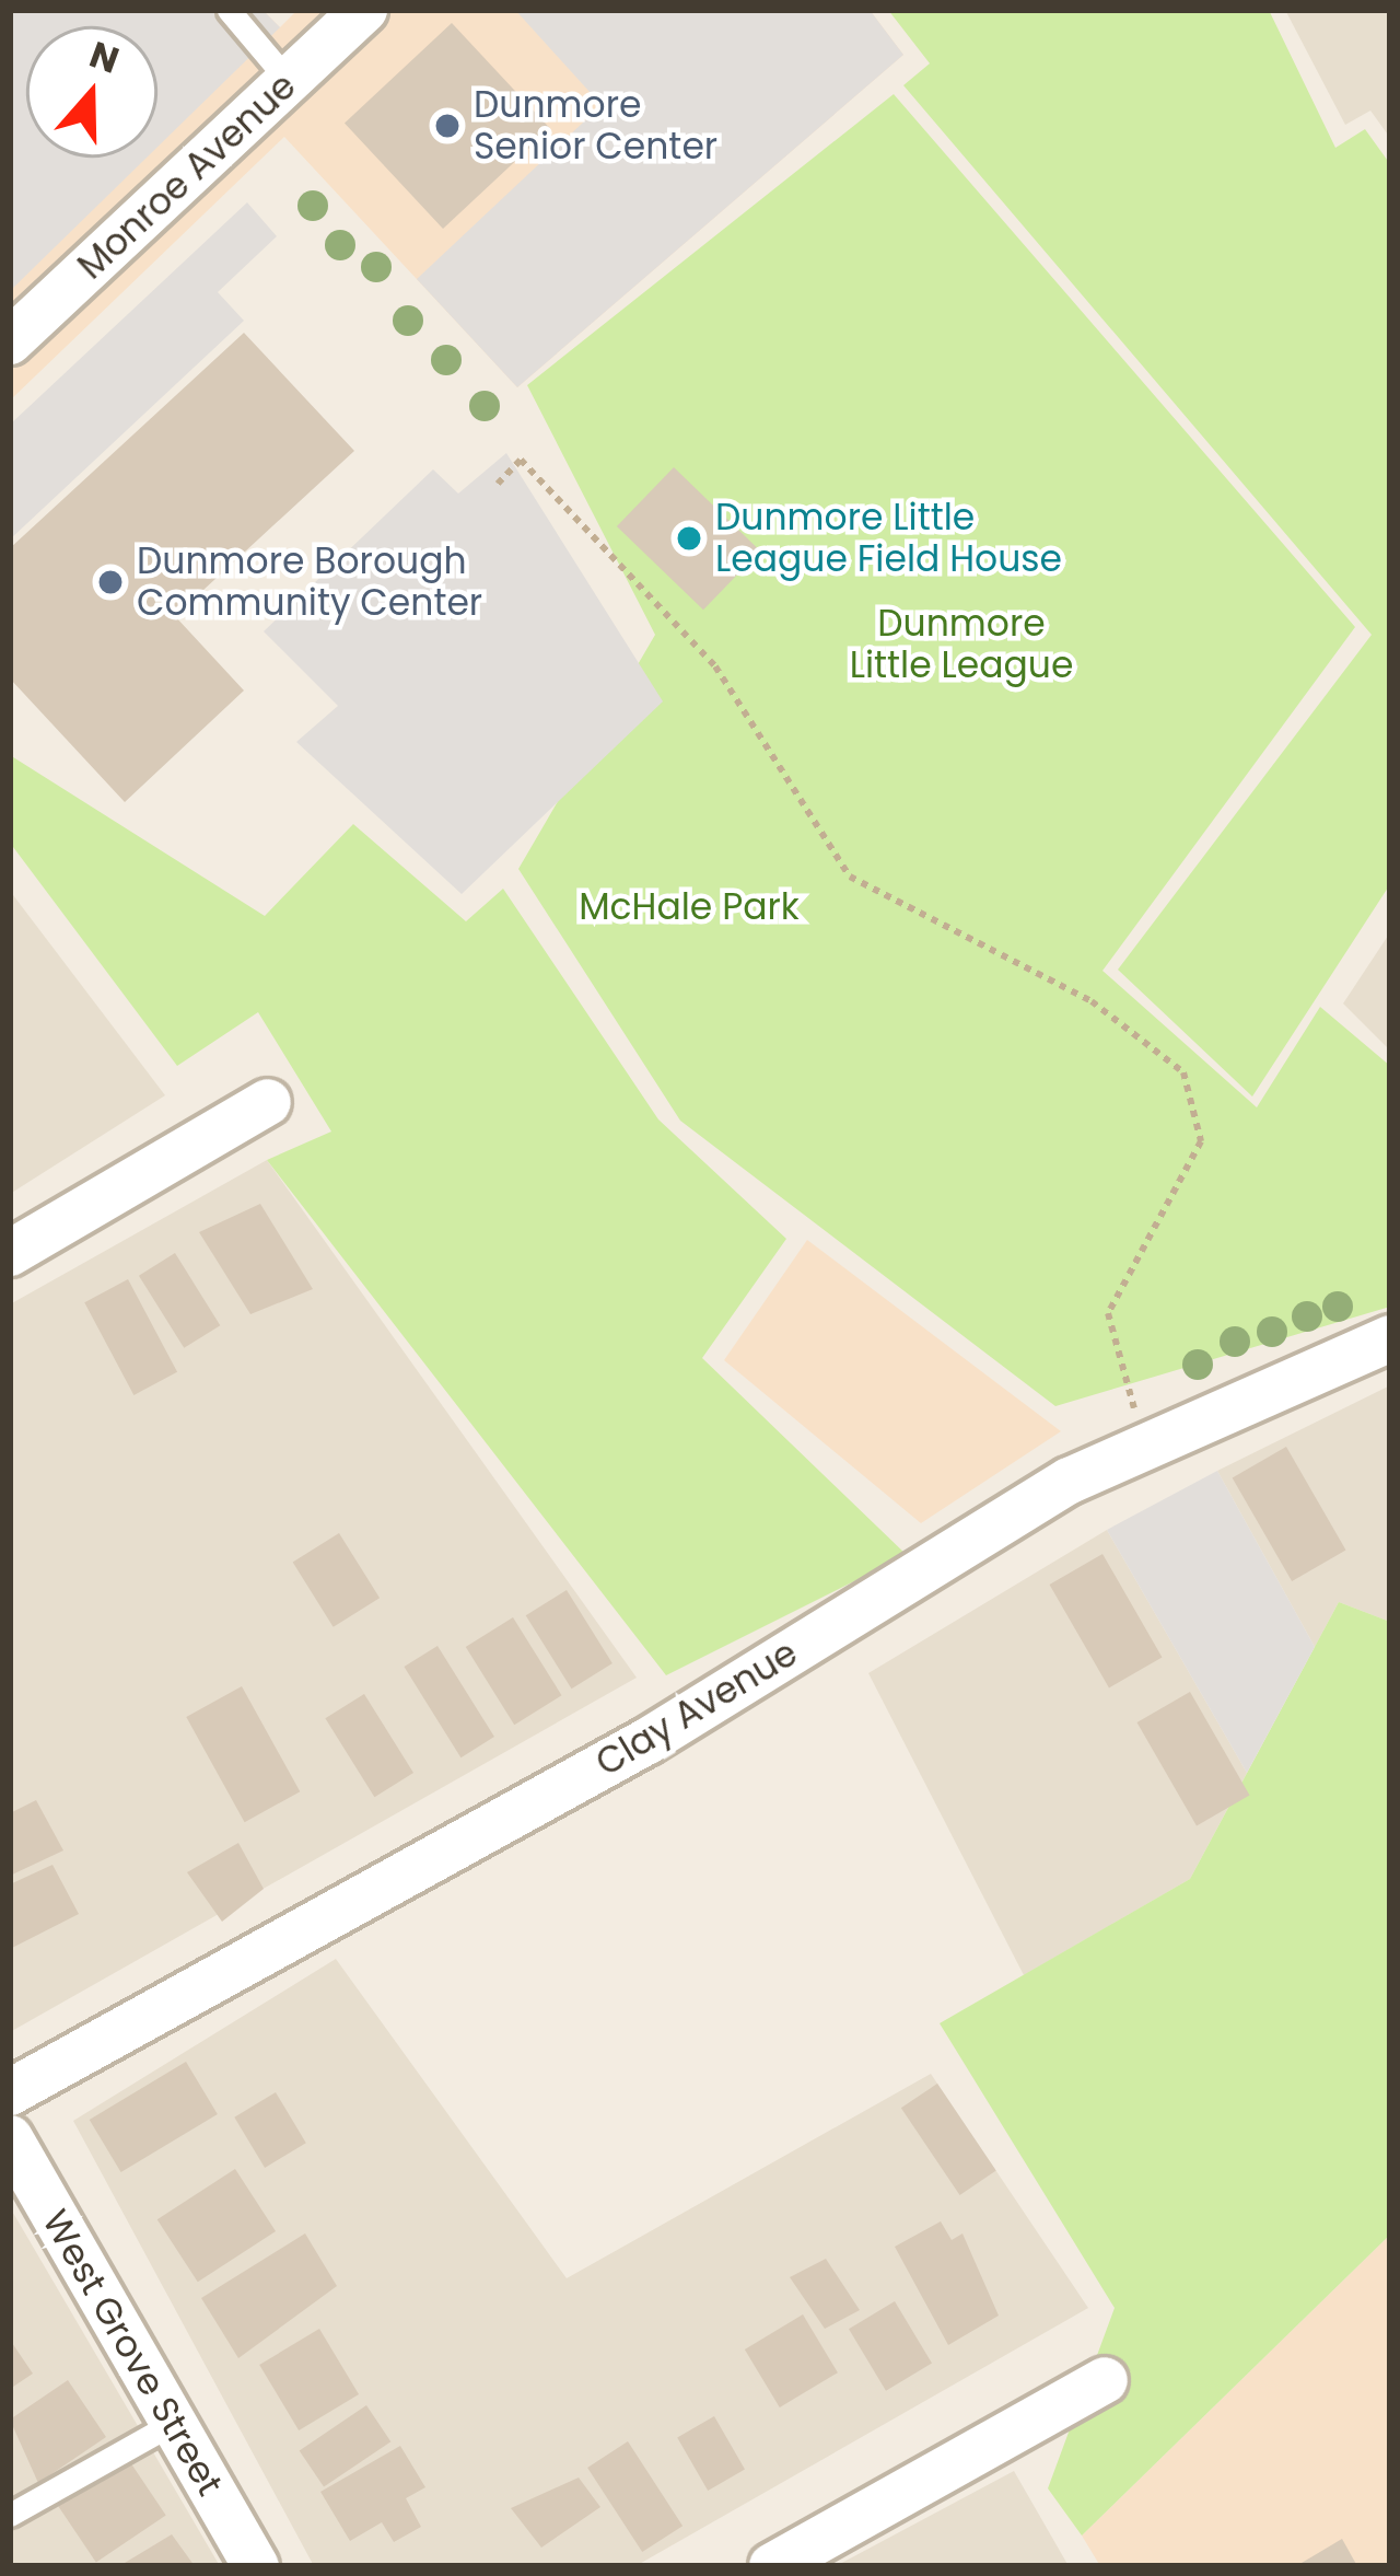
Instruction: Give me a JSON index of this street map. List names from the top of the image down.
{
  "streets": {
    "street": ["Monroe Avenue", "Clay Avenue", "West Grove Street"]
  },
  "parks": ["Dunmore Little League", "McHale Park"],
  "places": ["Dunmore Senior Center", "Dunmore Little League Field House", "Dunmore Borough Community Center"],
  "north": "top"
}
